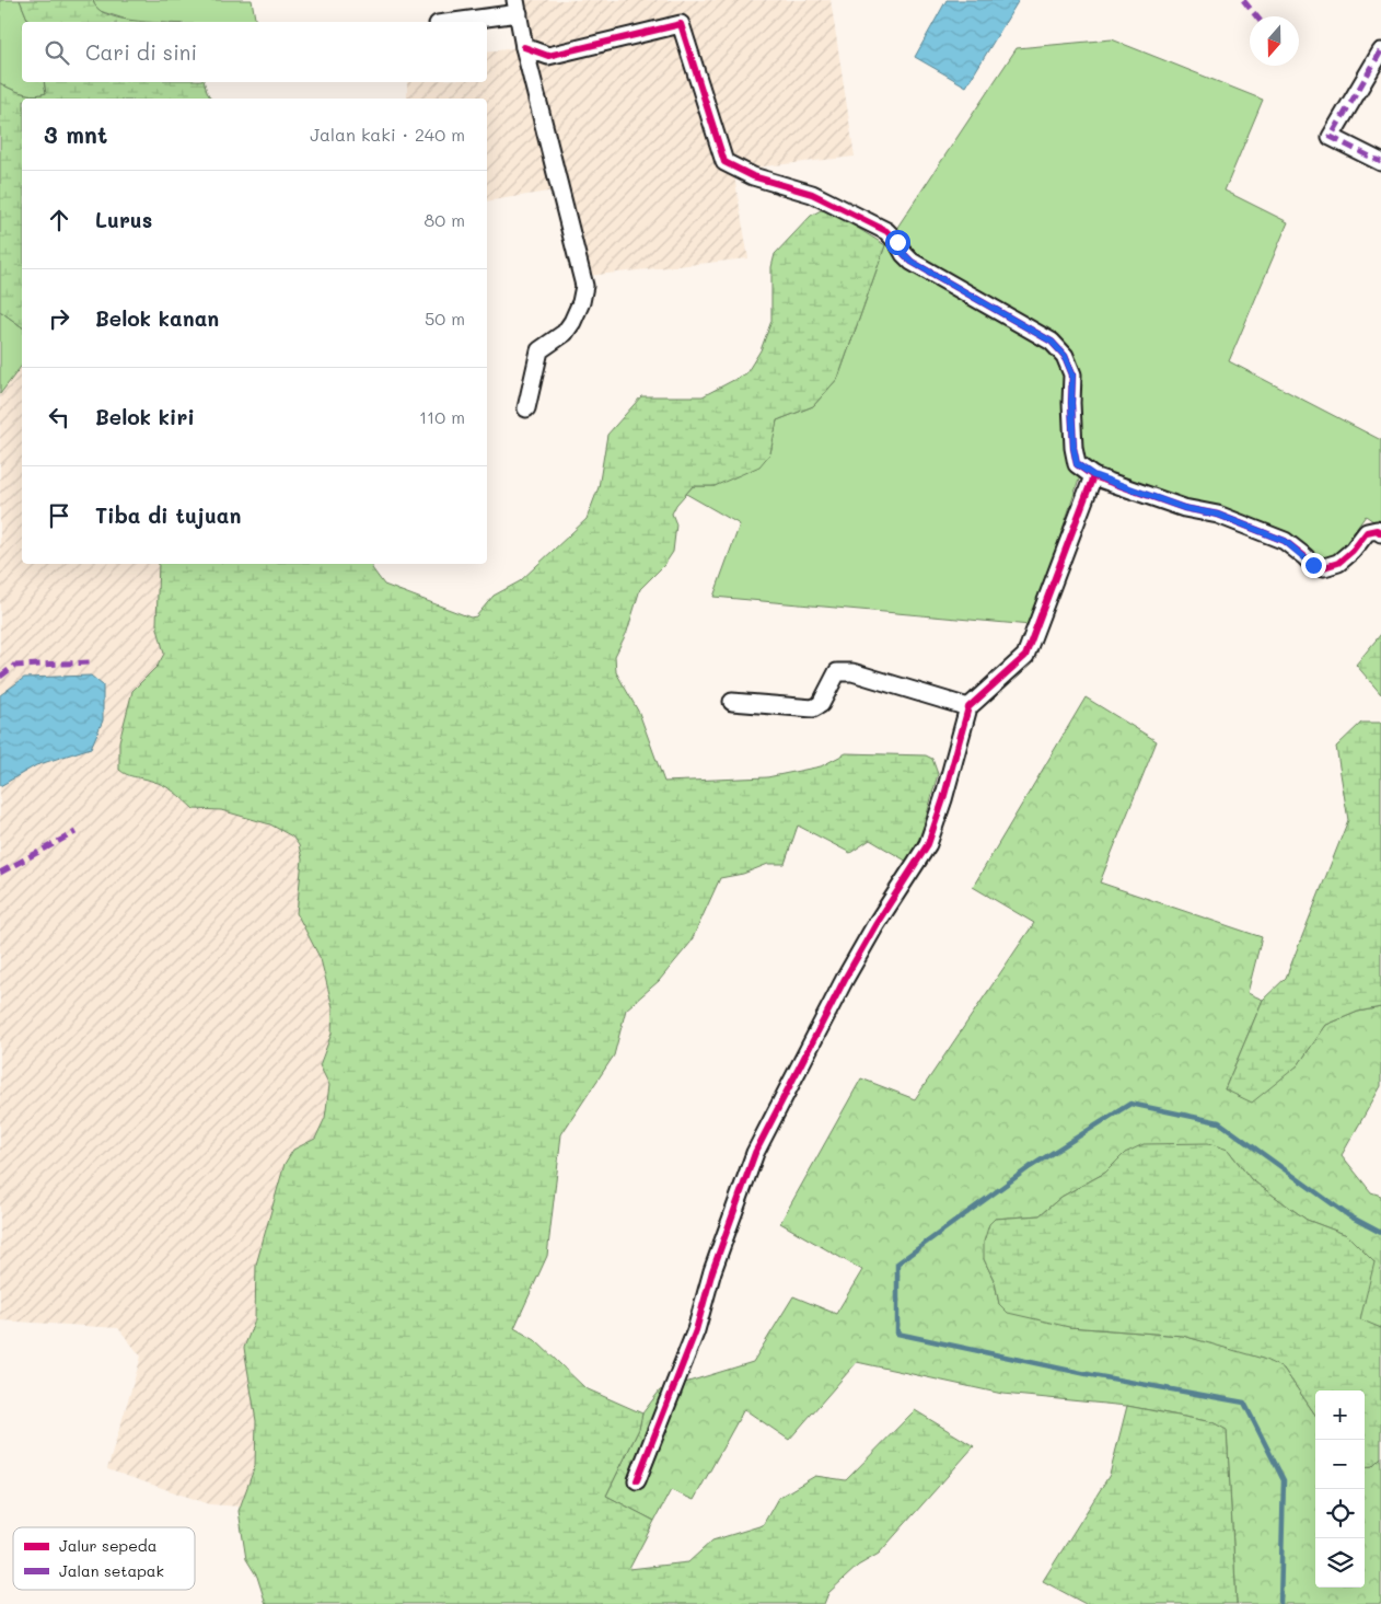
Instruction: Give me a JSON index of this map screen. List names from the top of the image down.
{
  "legend": ["Jalur sepeda", "Jalan setapak"],
  "north": "bottom",
  "page": {
    "search": "Cari di sini",
    "heading": ["3 mnt", "Jalan kaki · 240 m"],
    "list": [
      ["Lurus", "80 m"],
      ["Belok kanan", "50 m"],
      ["Belok kiri", "110 m"],
      "Tiba di tujuan"
    ],
    "map_buttons": ["+", "−"]
  }
}
